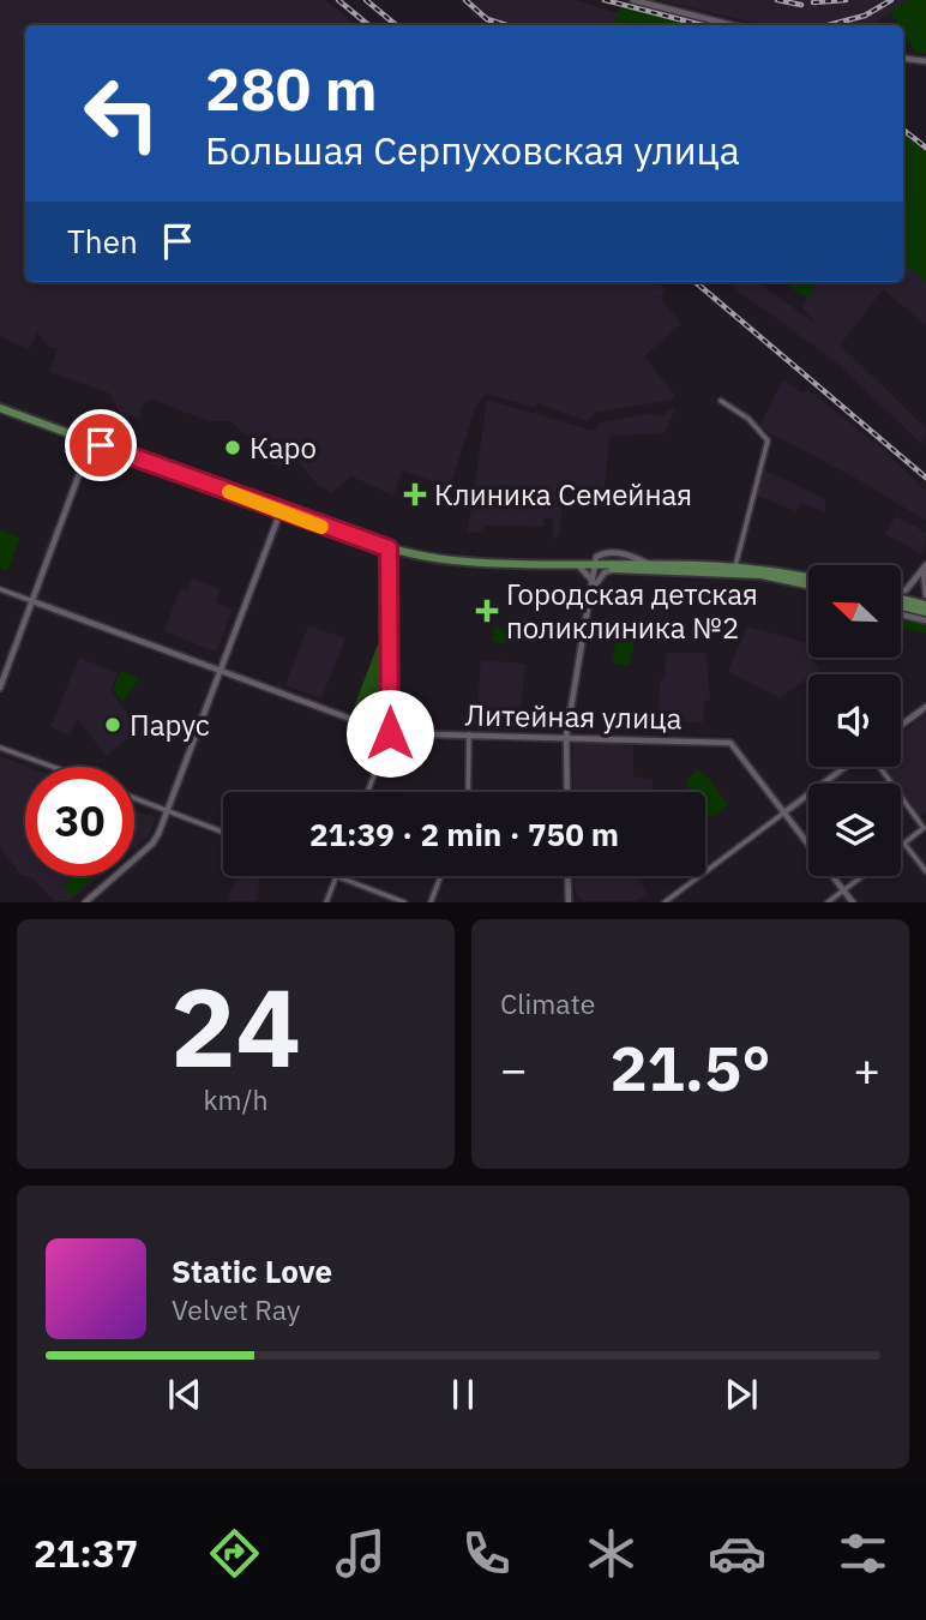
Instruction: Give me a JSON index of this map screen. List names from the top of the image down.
{
  "streets": {
    "street": ["Литейная улица"]
  },
  "places": {
    "other": ["Каро", "Парус"],
    "health": ["Клиника Семейная", "Городская детская поликлиника №2"]
  },
  "north": "top left",
  "page": {
    "turn": ["280 m", "Большая Серпуховская улица"],
    "then": "Then",
    "limit": "30",
    "trip": "21:39 · 2 min · 750 m",
    "tile": [
      ["24", "km/h"],
      "Climate"
    ],
    "heat": ["−", "21.5°", "+"],
    "song": ["Static Love", "Velvet Ray"],
    "tabs": "21:37"
  }
}
